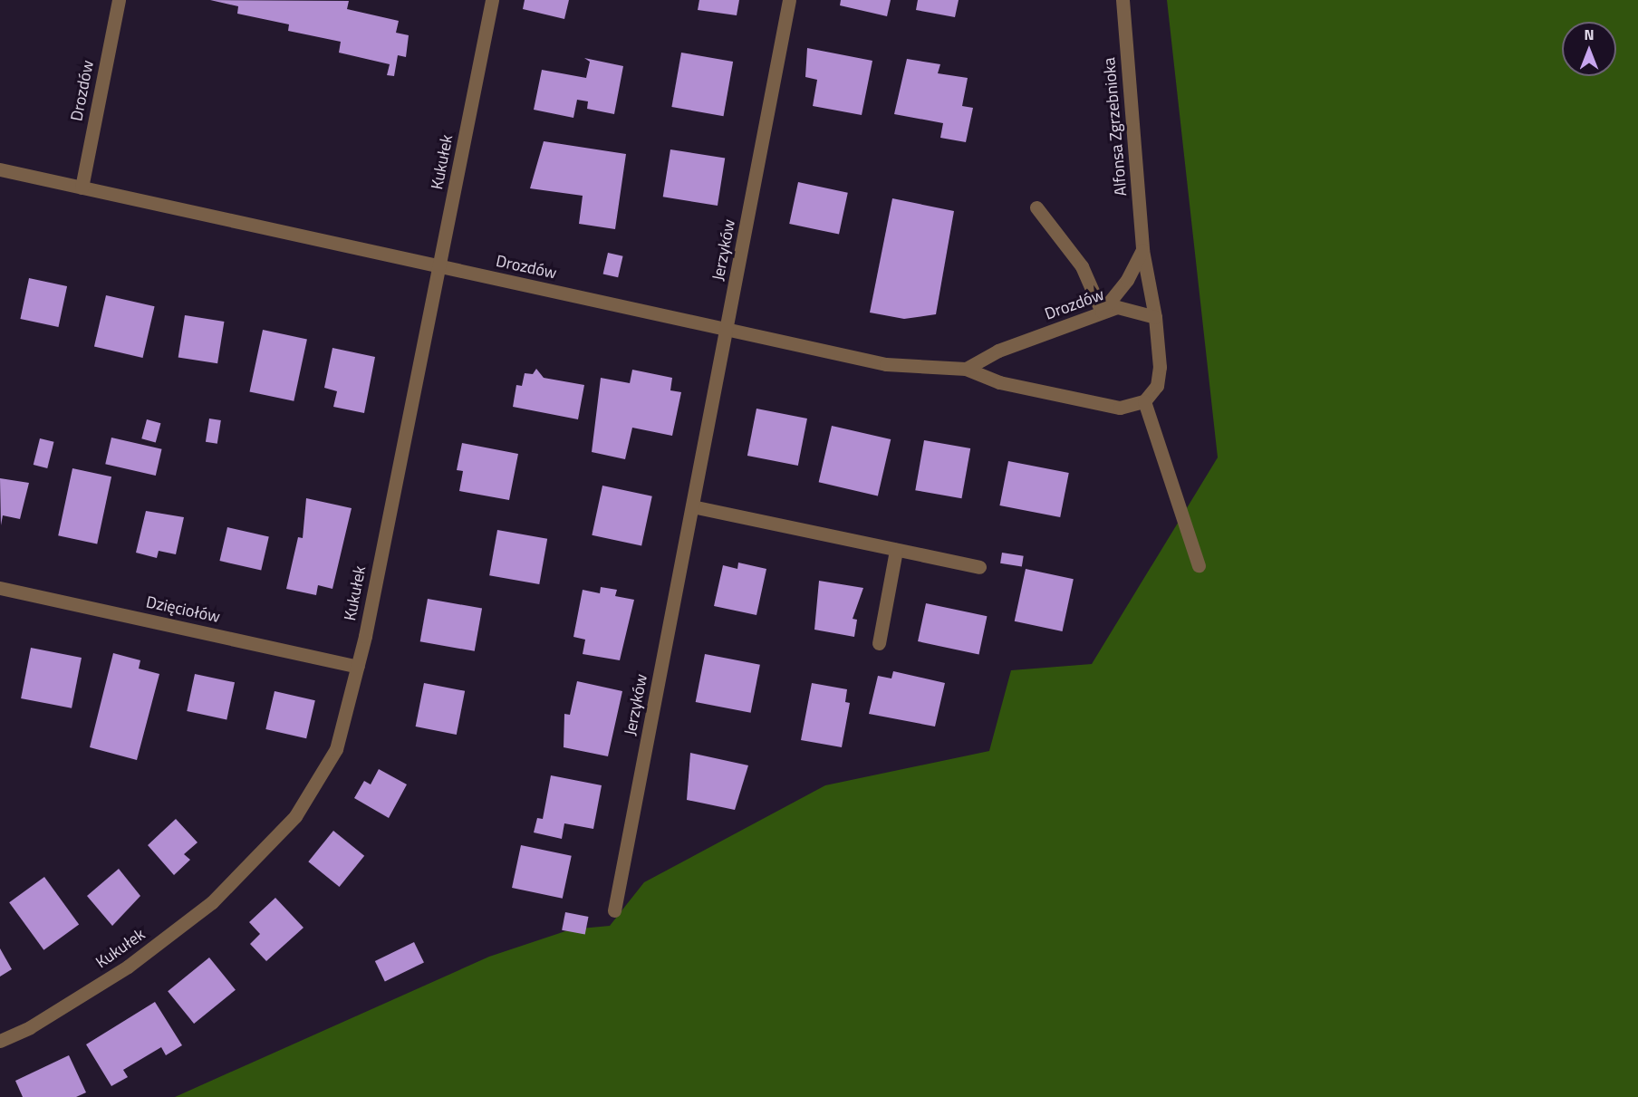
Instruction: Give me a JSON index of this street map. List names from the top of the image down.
{
  "streets": {
    "street": [
      "Drozdów",
      "Alfonsa Zgrzebnioka",
      "Kukułek",
      "Jerzyków",
      "Dzięciołów"
    ]
  },
  "crossings": [
    ["Drozdów", "Alfonsa Zgrzebnioka"],
    ["Drozdów", "Kukułek"],
    ["Drozdów", "Jerzyków"],
    ["Kukułek", "Dzięciołów"]
  ],
  "north": "top"
}
